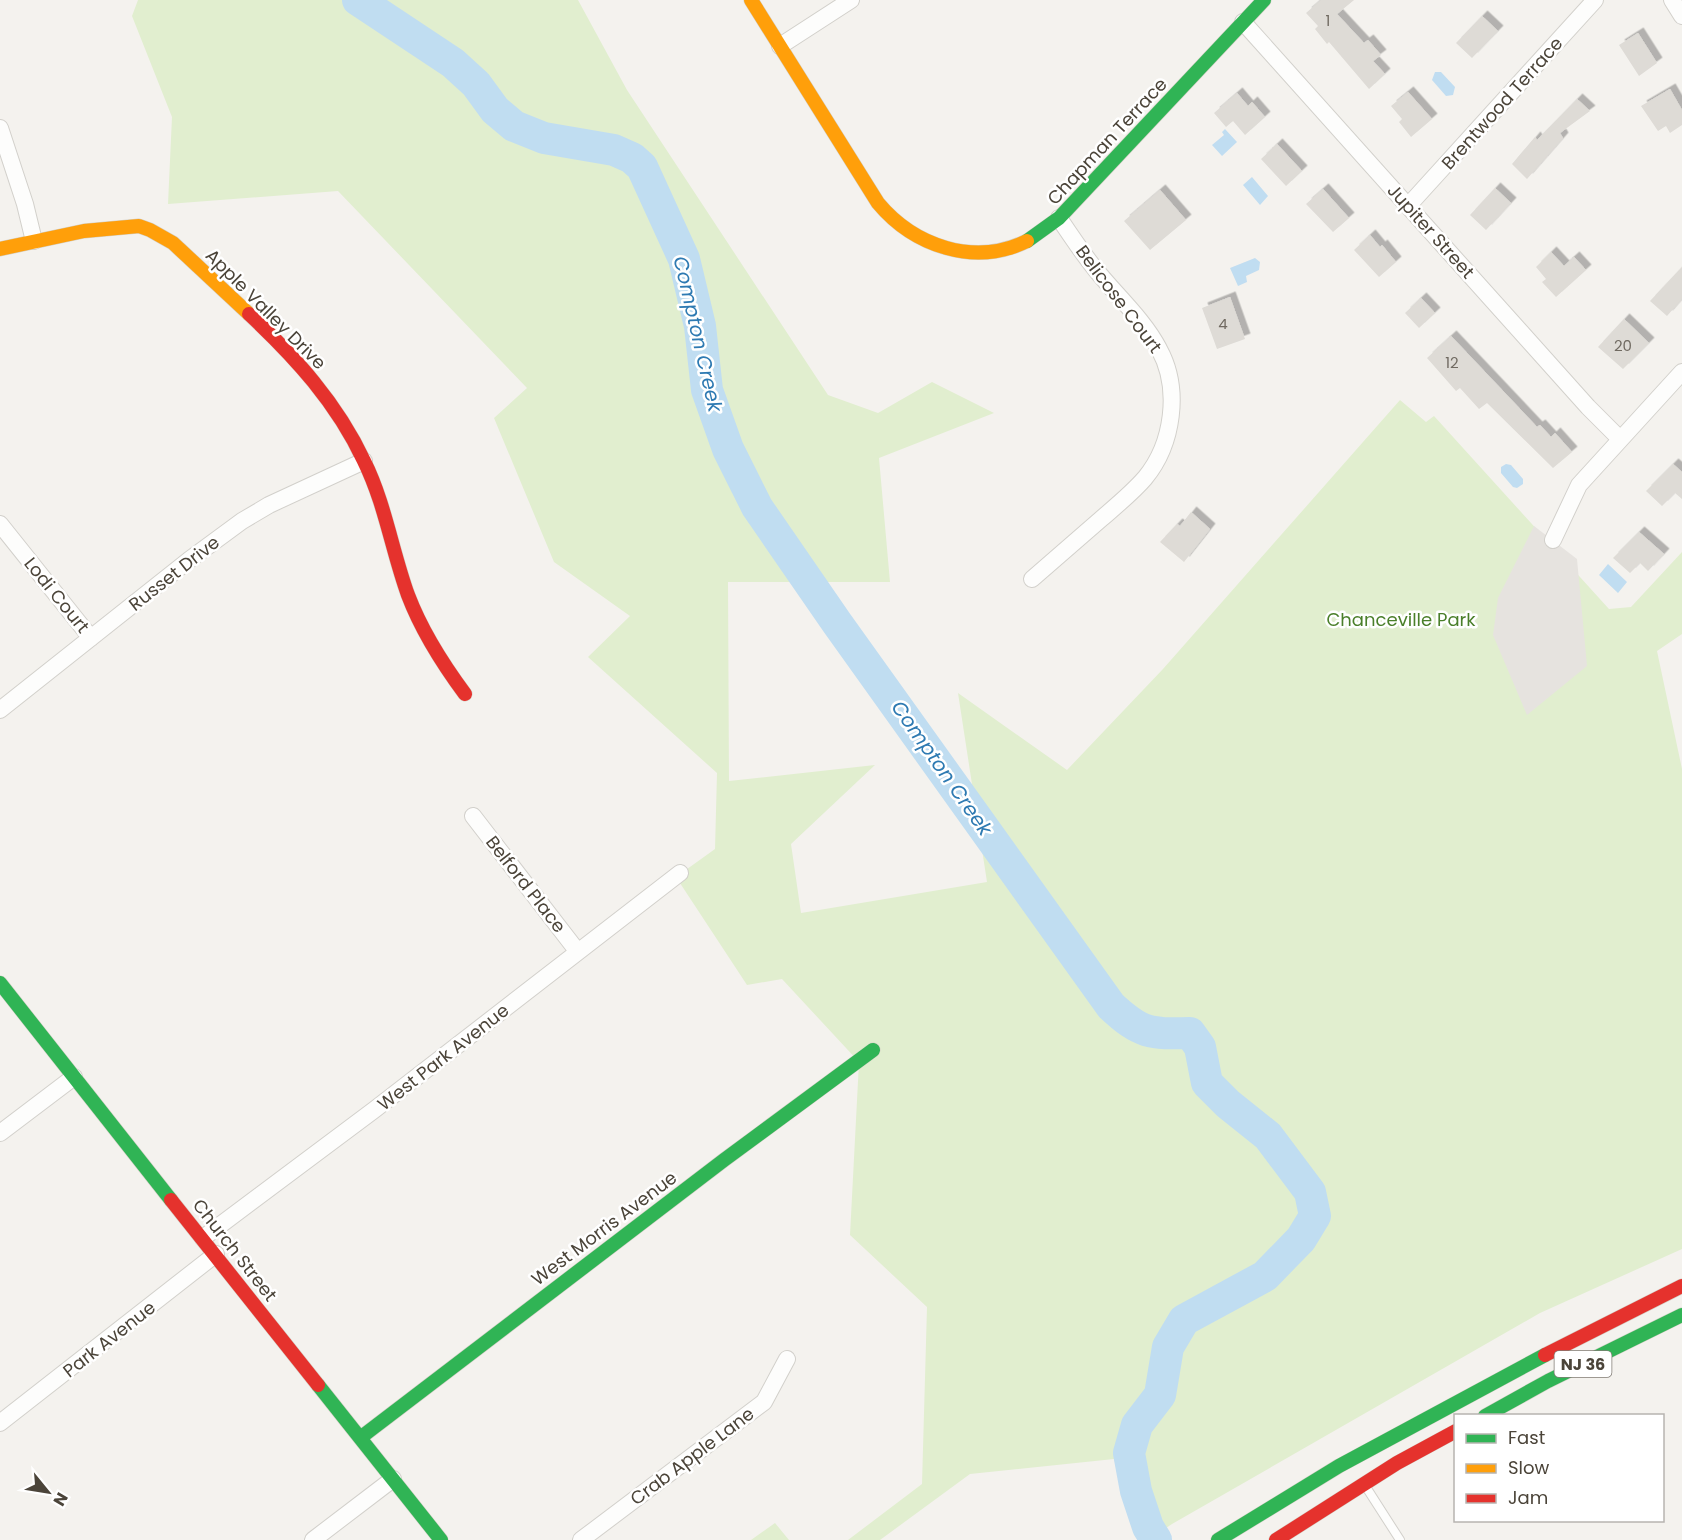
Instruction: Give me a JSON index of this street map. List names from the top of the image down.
{
  "streets": {
    "main road": [
      "Chapman Terrace",
      "Apple Valley Drive",
      "West Morris Avenue",
      "Church Street",
      "NJ 36"
    ],
    "street": [
      "Brentwood Terrace",
      "Jupiter Street",
      "Belicose Court",
      "Russet Drive",
      "Lodi Court",
      "Belford Place",
      "West Park Avenue",
      "Park Avenue",
      "Crab Apple Lane"
    ]
  },
  "crossings": [
    ["Brentwood Terrace", "Jupiter Street"],
    ["Chapman Terrace", "Jupiter Street"],
    ["Chapman Terrace", "Belicose Court"],
    ["Apple Valley Drive", "Russet Drive"],
    ["Russet Drive", "Lodi Court"],
    ["Belford Place", "West Park Avenue"],
    ["West Park Avenue", "Church Street"],
    ["West Morris Avenue", "Church Street"],
    ["Church Street", "Park Avenue"]
  ],
  "water": ["Compton Creek"],
  "parks": ["Chanceville Park"],
  "house_numbers": [
    "1",
    "4",
    "20",
    "12"
  ],
  "legend": ["Fast", "Slow", "Jam"],
  "north": "bottom right"
}
